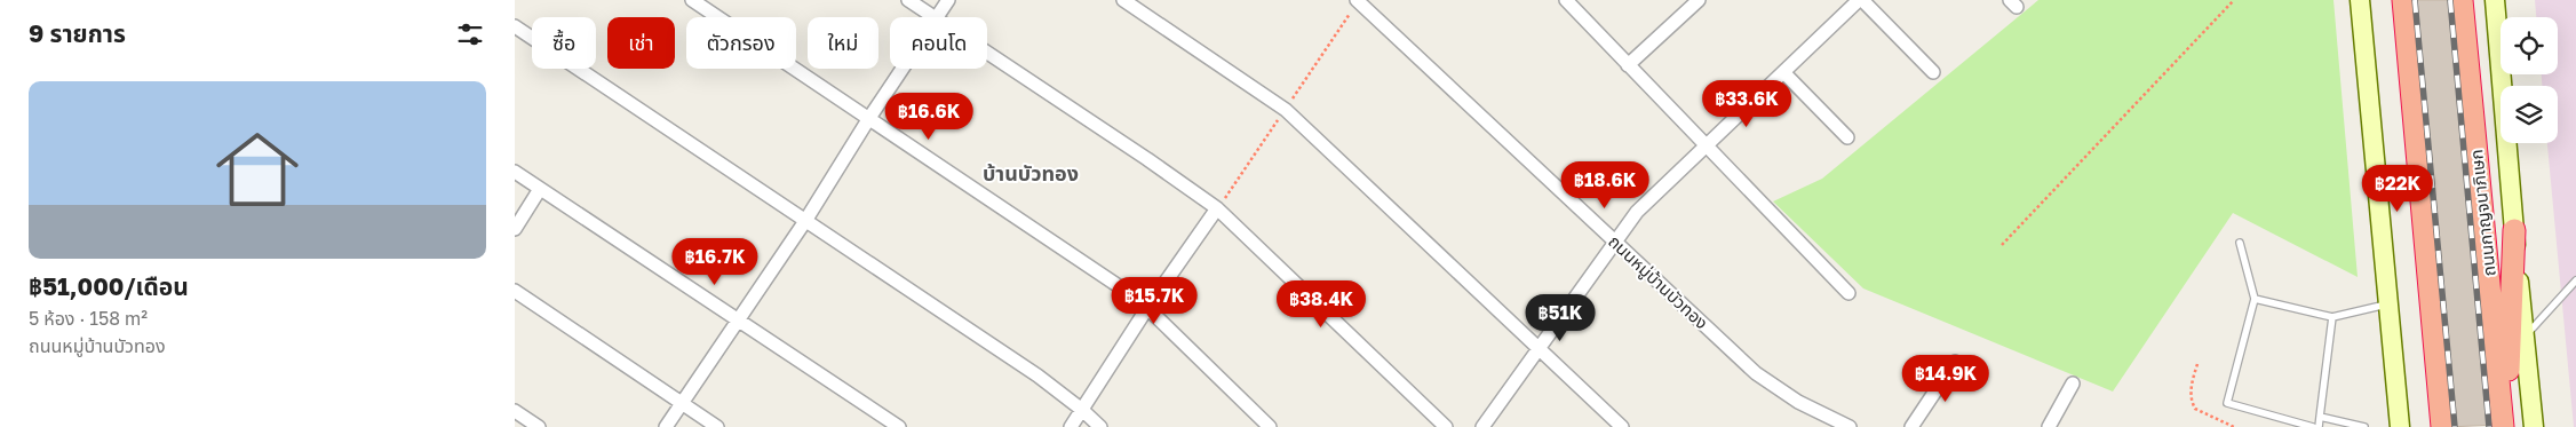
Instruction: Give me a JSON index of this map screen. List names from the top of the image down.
{
  "streets": {
    "highway": ["ถนนกาญจนาภิเษก"],
    "street": ["ถนนหมู่บ้านบัวทอง"]
  },
  "districts": ["บ้านบัวทอง"],
  "page": {
    "heading": "9 รายการ",
    "chip": [
      "ซื้อ",
      "เช่า",
      "ตัวกรอง",
      "ใหม่",
      "คอนโด"
    ],
    "list": [
      {
        "name": "฿51,000/เดือน",
        "note": "5 ห้อง · 158 m² · ถนนหมู่บ้านบัวทอง"
      }
    ],
    "price": [
      "฿33.6K",
      "฿16.6K",
      "฿18.6K",
      "฿22K",
      "฿16.7K",
      "฿15.7K",
      "฿38.4K",
      "฿51K",
      "฿14.9K"
    ]
  }
}
